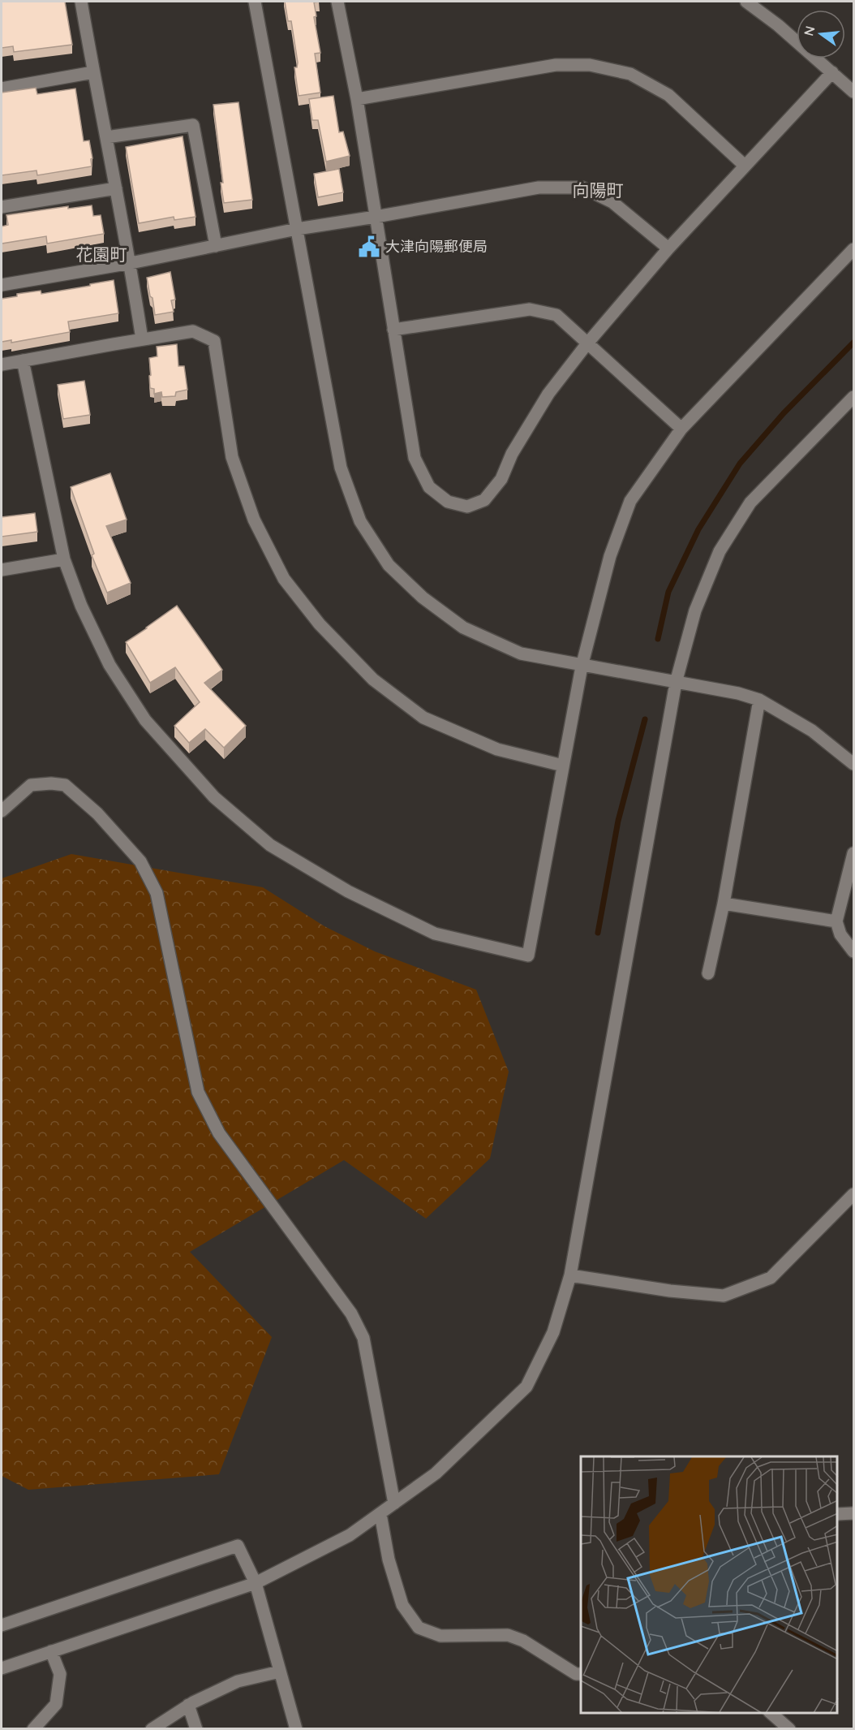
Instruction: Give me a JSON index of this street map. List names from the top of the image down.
{
  "districts": ["向陽町", "花園町"],
  "places": {
    "public building": ["大津向陽郵便局"]
  },
  "north": "left"
}
